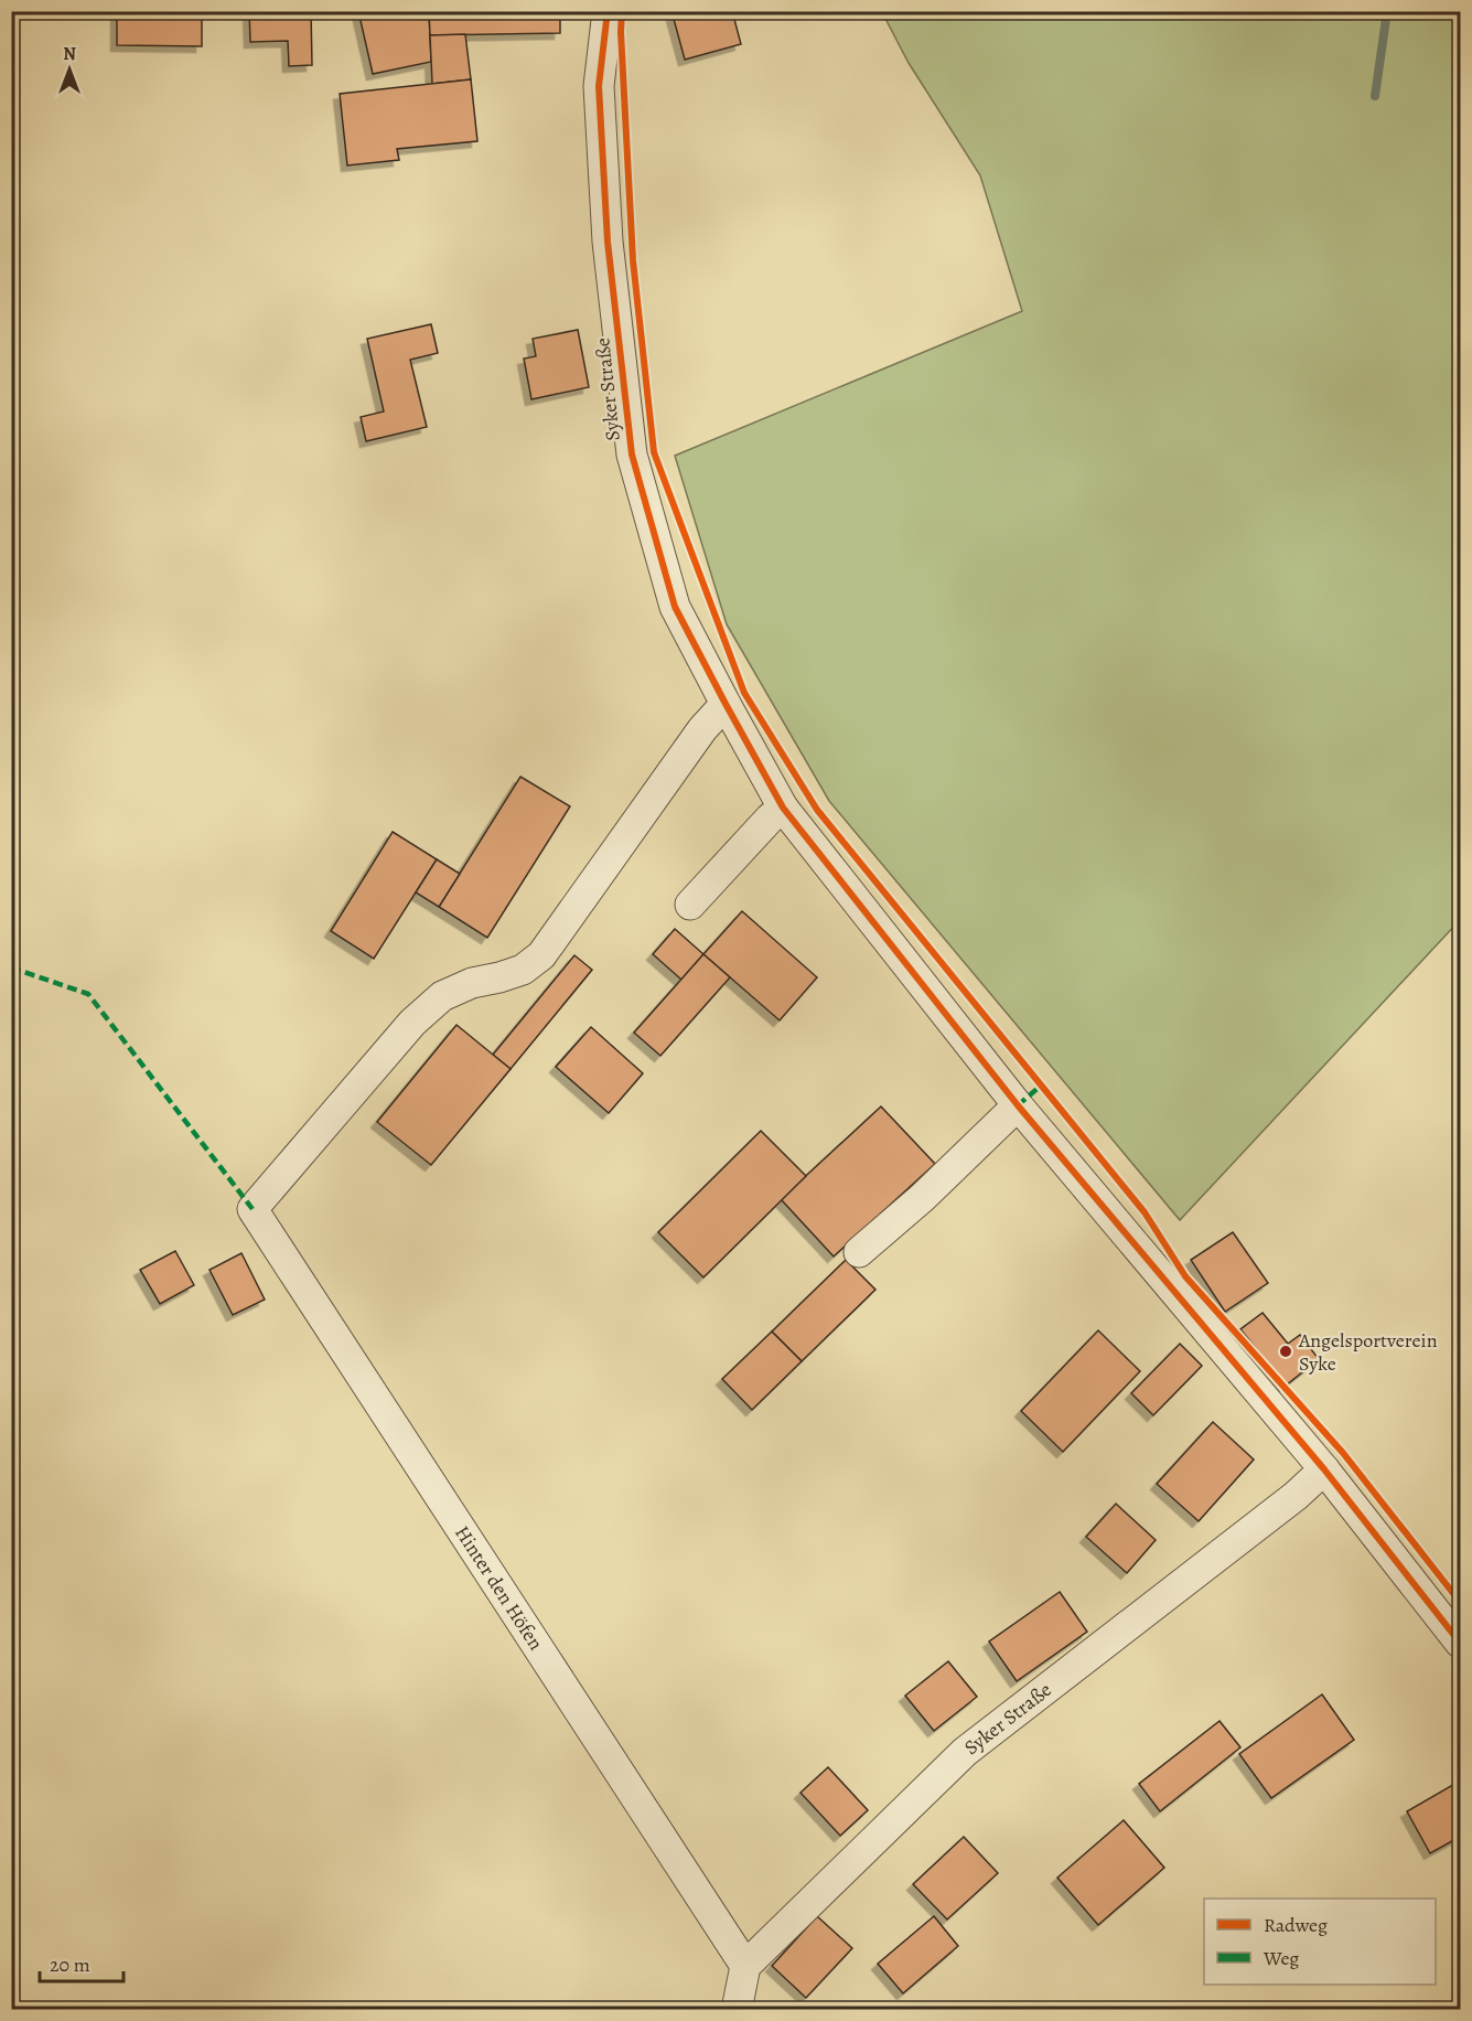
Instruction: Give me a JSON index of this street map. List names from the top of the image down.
{
  "streets": {
    "street": ["Syker Straße", "Hinter den Höfen"]
  },
  "crossings": [
    ["Syker Straße", "Hinter den Höfen"]
  ],
  "places": ["Angelsportverein Syke"],
  "legend": ["Radweg", "Weg"],
  "scale_bar": "20 m",
  "north": "top"
}
